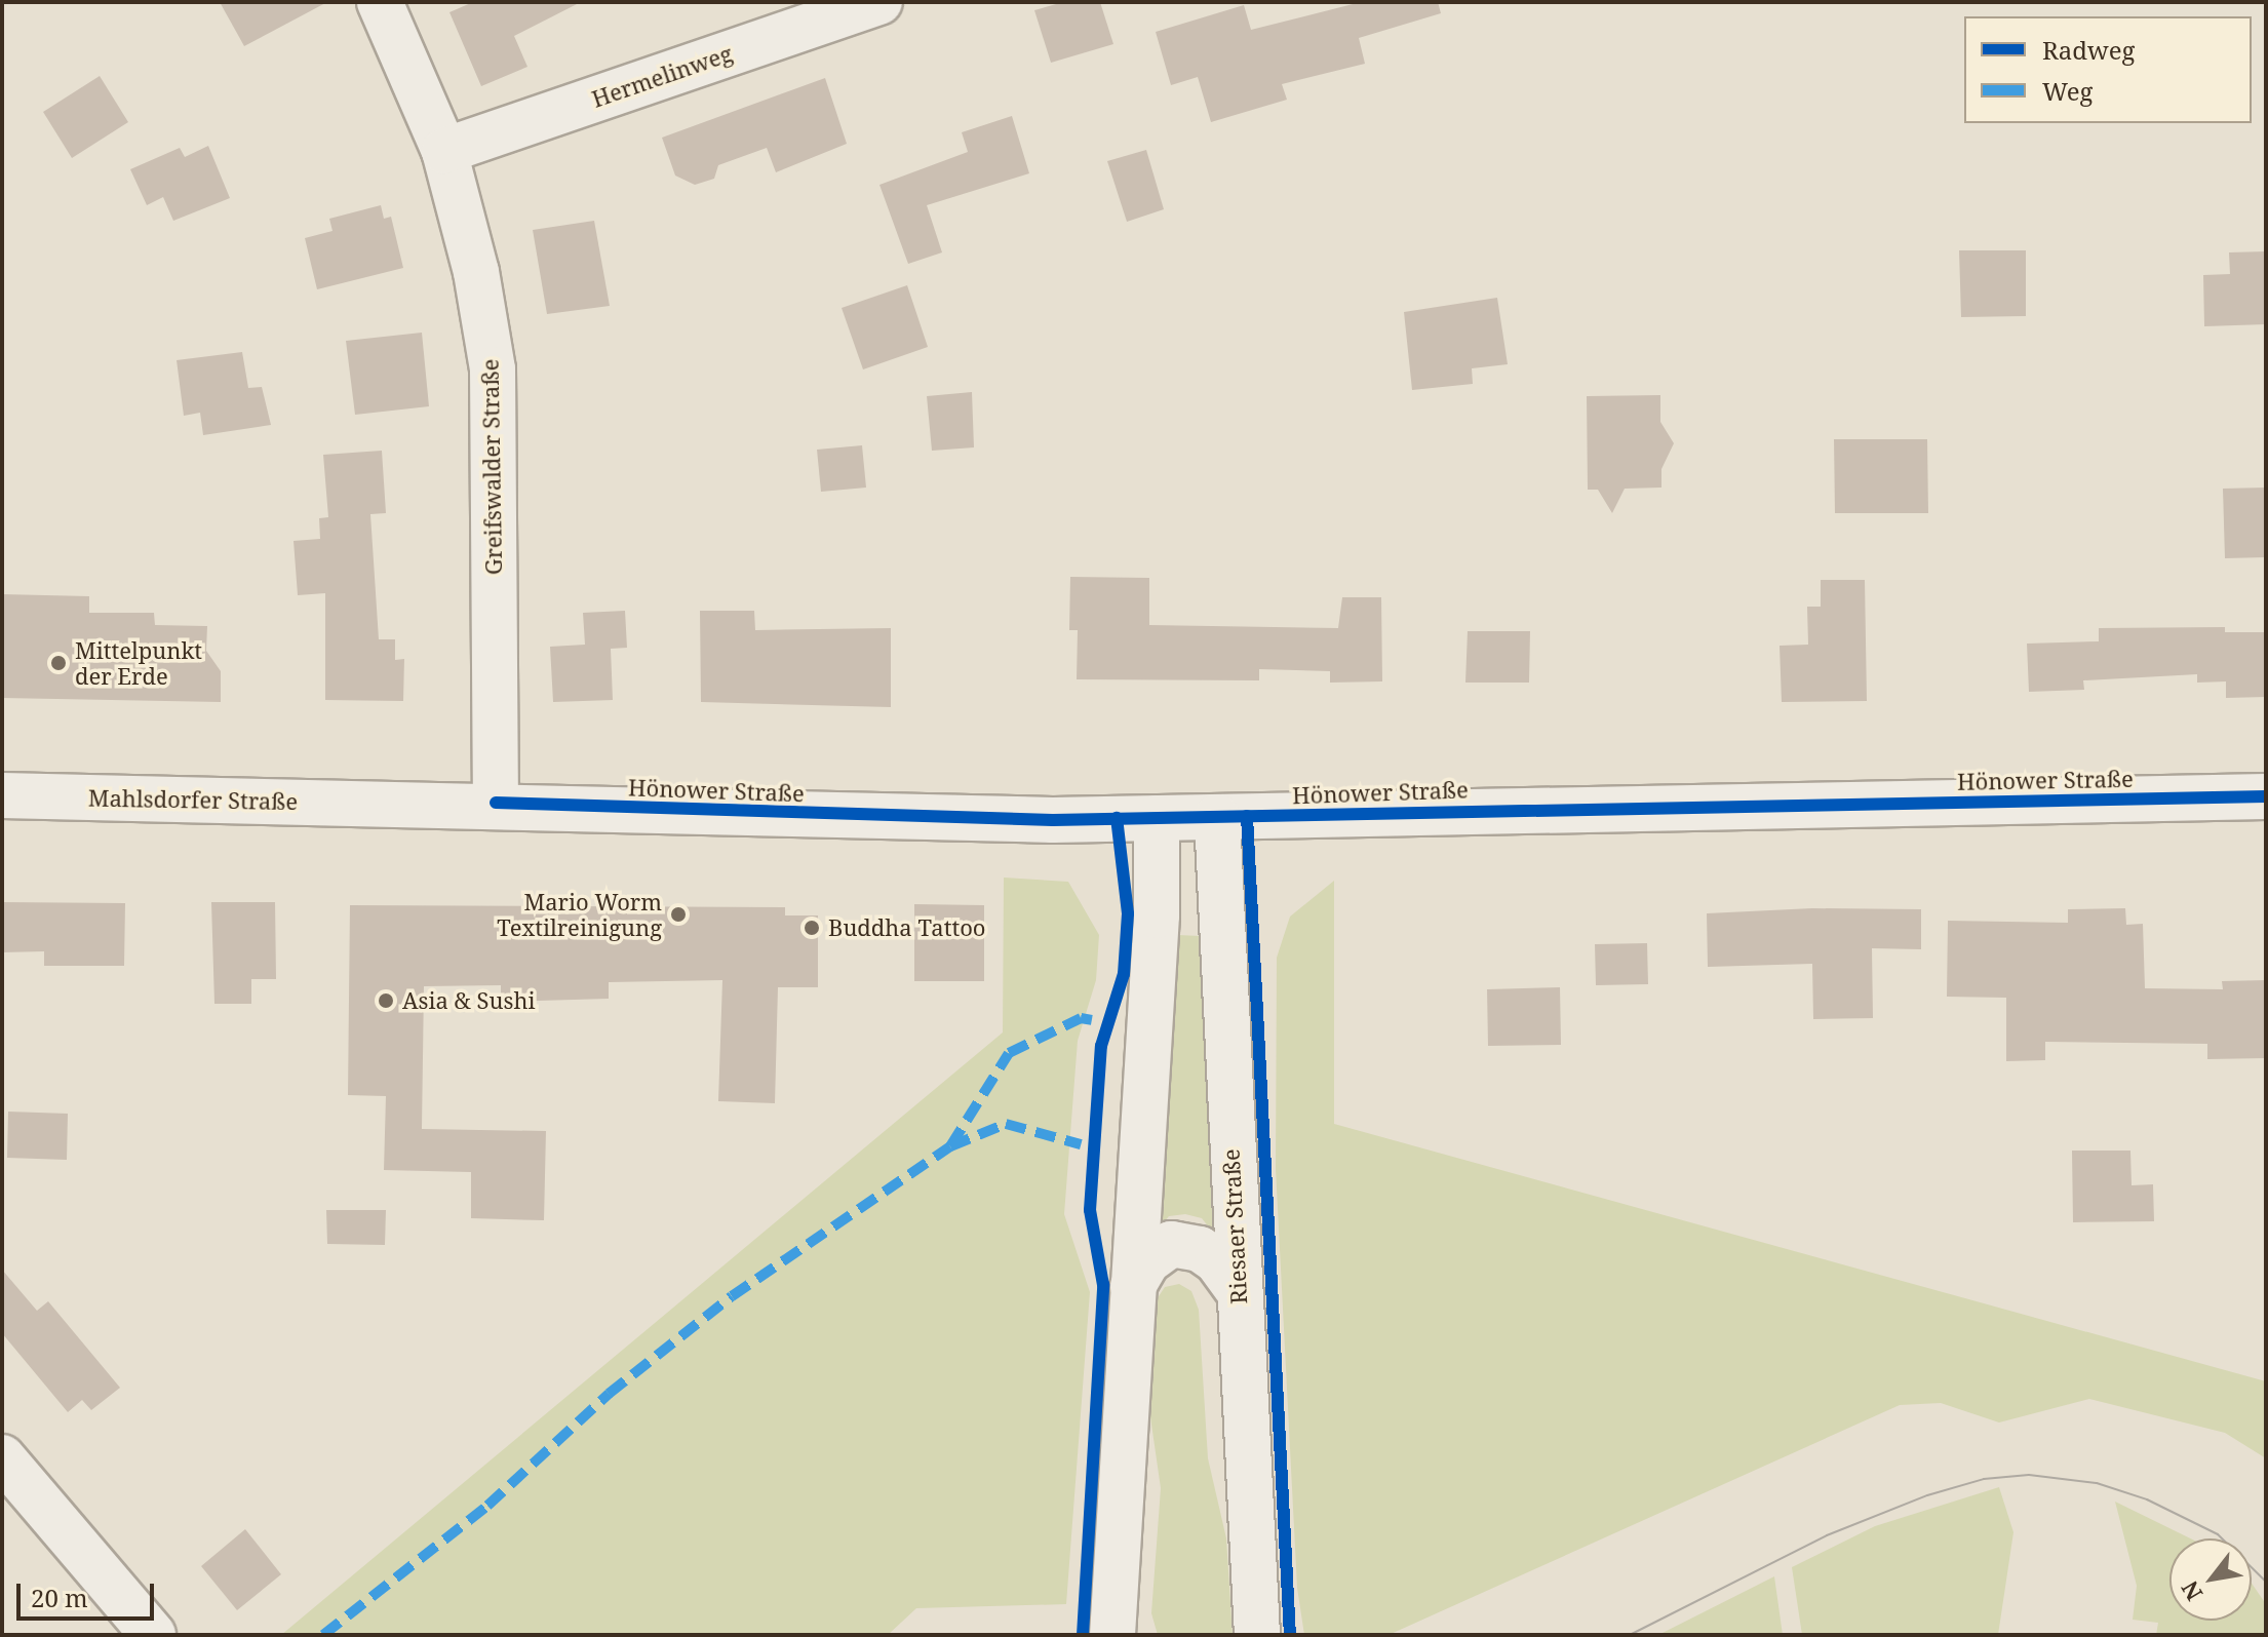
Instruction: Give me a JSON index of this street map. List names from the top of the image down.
{
  "streets": {
    "main road": [
      "Hermelinweg",
      "Greifswalder Straße",
      "Hönower Straße",
      "Mahlsdorfer Straße",
      "Riesaer Straße"
    ]
  },
  "crossings": [
    ["Hermelinweg", "Greifswalder Straße"],
    ["Greifswalder Straße", "Hönower Straße"],
    ["Hönower Straße", "Mahlsdorfer Straße"],
    ["Hönower Straße", "Riesaer Straße"]
  ],
  "places": [
    "Mittelpunkt der Erde",
    "Mario Worm Textilreinigung",
    "Buddha Tattoo",
    "Asia & Sushi"
  ],
  "legend": ["Radweg", "Weg"],
  "scale_bar": "20 m",
  "north": "bottom left"
}
